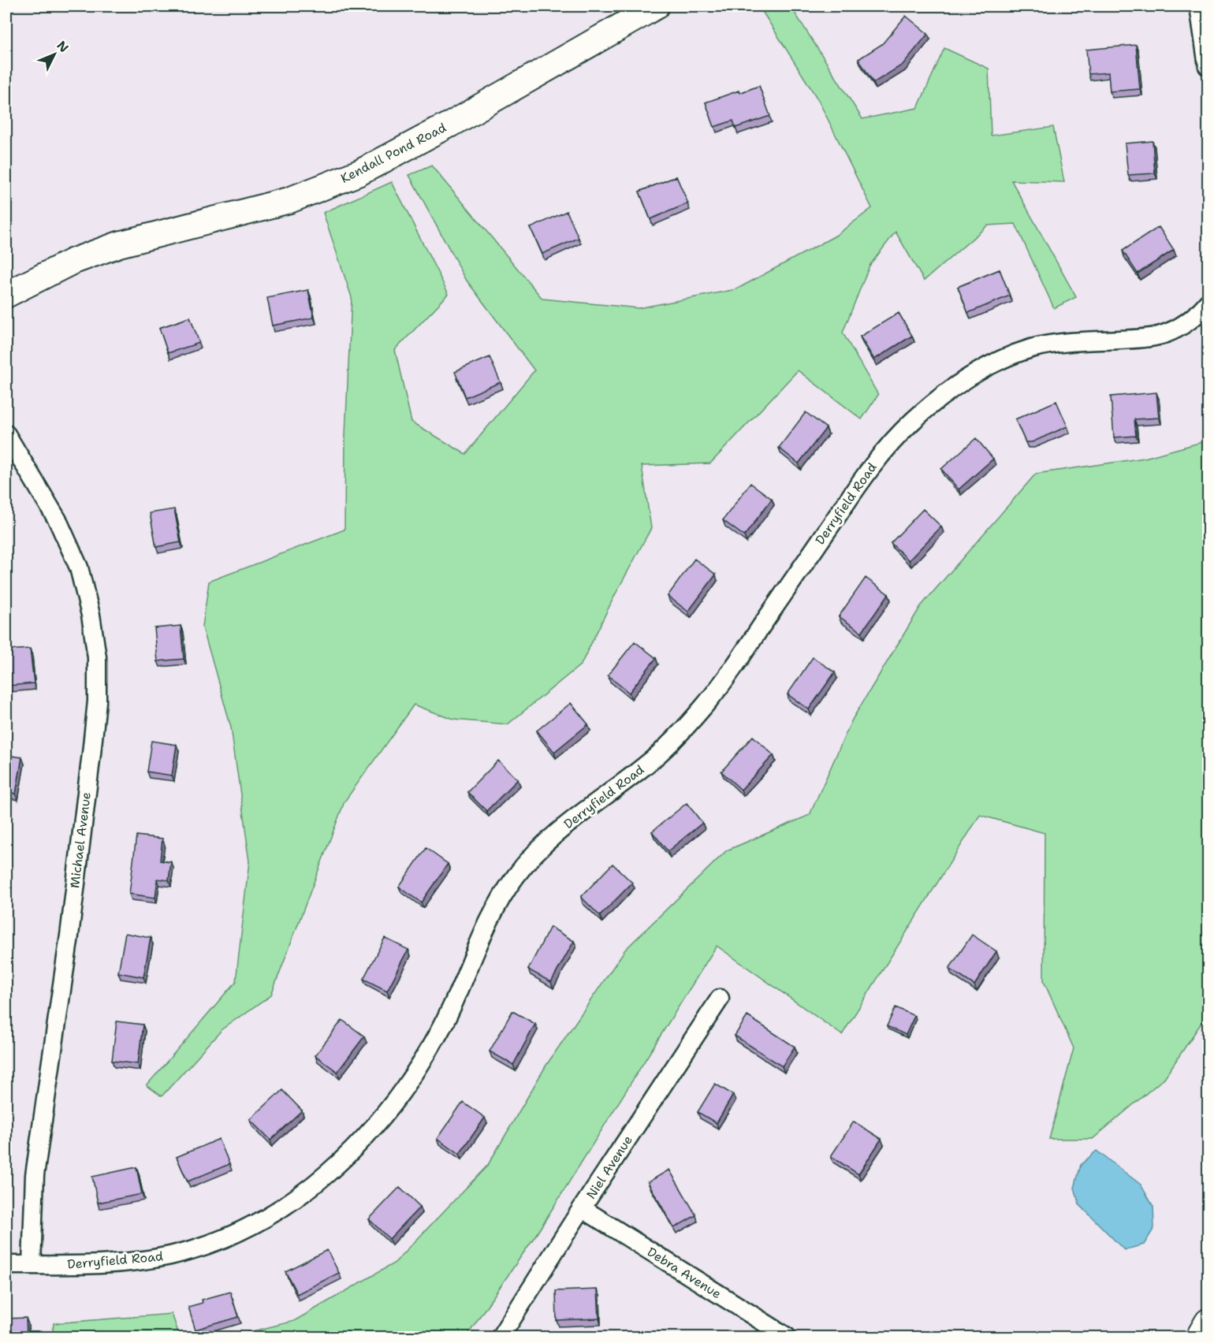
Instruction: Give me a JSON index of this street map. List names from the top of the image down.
{
  "streets": {
    "street": [
      "Kendall Pond Road",
      "Derryfield Road",
      "Michael Avenue",
      "Niel Avenue",
      "Debra Avenue"
    ]
  },
  "crossings": [
    ["Derryfield Road", "Michael Avenue"],
    ["Niel Avenue", "Debra Avenue"]
  ],
  "north": "top right"
}
